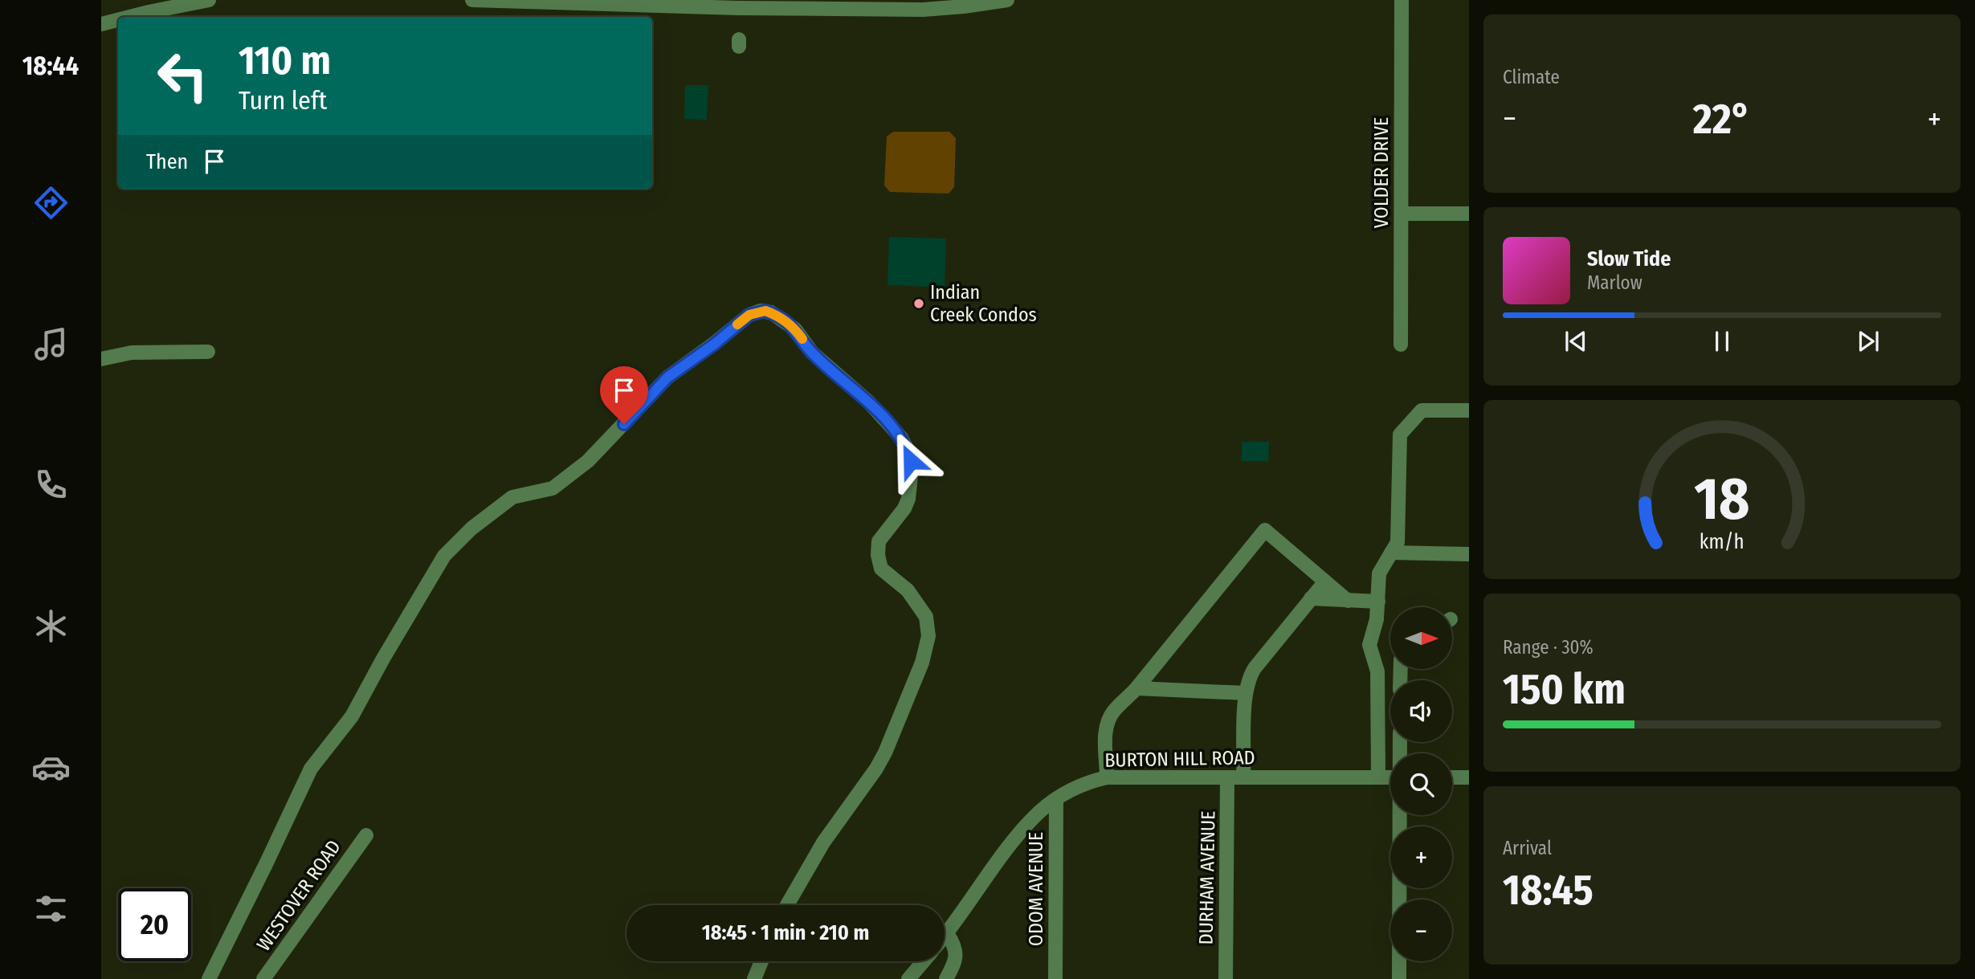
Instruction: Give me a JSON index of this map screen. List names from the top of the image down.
{
  "streets": {
    "street": [
      "VOLDER DRIVE",
      "BURTON HILL ROAD",
      "DURHAM AVENUE",
      "ODOM AVENUE",
      "WESTOVER ROAD"
    ]
  },
  "crossings": [
    ["BURTON HILL ROAD", "DURHAM AVENUE"],
    ["BURTON HILL ROAD", "ODOM AVENUE"]
  ],
  "places": ["Indian Creek Condos"],
  "north": "right",
  "page": {
    "tabs": "18:44",
    "tile": [
      "Climate",
      ["Range · 30%", "150 km"],
      ["Arrival", "18:45"]
    ],
    "turn": ["110 m", "Turn left"],
    "heat": ["−", "22°", "+"],
    "then": "Then",
    "song": ["Slow Tide", "Marlow"],
    "map_buttons": ["+", "−"],
    "limit": "20",
    "trip": "18:45 · 1 min · 210 m",
    "gauge": ["18", "km/h"]
  }
}
